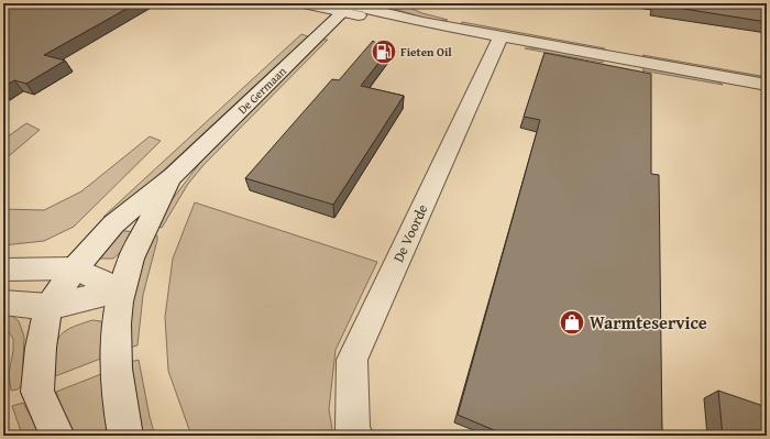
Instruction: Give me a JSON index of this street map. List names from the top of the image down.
{
  "streets": {
    "street": ["De Germaan", "De Voorde"]
  },
  "places": {
    "fuel station": ["Fieten Oil"],
    "shop": ["Warmteservice"]
  }
}
